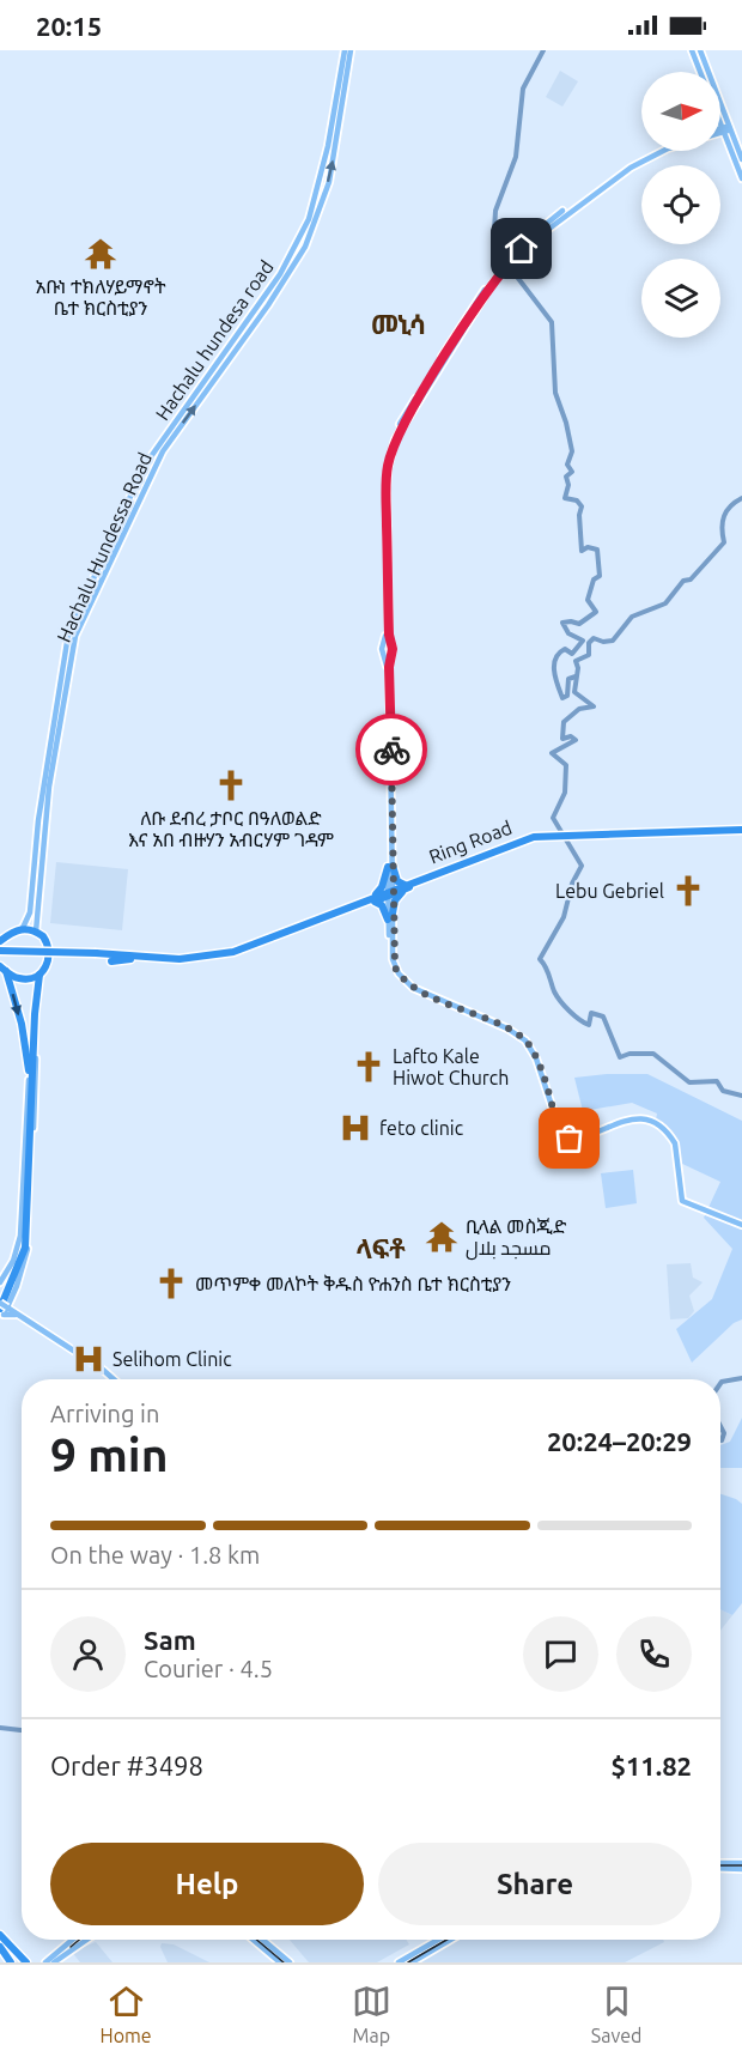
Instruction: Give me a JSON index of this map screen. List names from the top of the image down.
{
  "streets": {
    "highway": ["Ring Road"],
    "main road": ["Hachalu hundesa road", "Hachalu Hundessa Road"]
  },
  "crossings": [
    ["Hachalu hundesa road", "Hachalu Hundessa Road"],
    ["Hachalu Hundessa Road", "Ring Road"]
  ],
  "districts": ["መኒሳ", "ላፍቶ"],
  "places": {
    "temple": ["አቡነ ተክለሃይማኖት ቤተ ክርስቲያን", "ቢላል መስጂድ مسجد بلال"],
    "church": [
      "ለቡ ደብረ ታቦር በዓለወልድ እና አበ ብዙሃን አብርሃም ገዳም",
      "Lebu Gebriel",
      "Lafto Kale Hiwot Church",
      "መጥምቀ መለኮት ቅዱስ ዮሐንስ ቤተ ክርስቲያን"
    ],
    "hospital": ["feto clinic", "Selihom Clinic"]
  },
  "north": "right",
  "page": {
    "status": "20:15",
    "heading": ["9 min", "Arriving in", "20:24–20:29"],
    "panel": [
      "Sam",
      "Courier · 4.5",
      "Order #3498",
      "$11.82"
    ],
    "bar": "On the way · 1.8 km",
    "buttons": ["Help", "Share"],
    "tabs": ["Home", "Map", "Saved"]
  }
}
